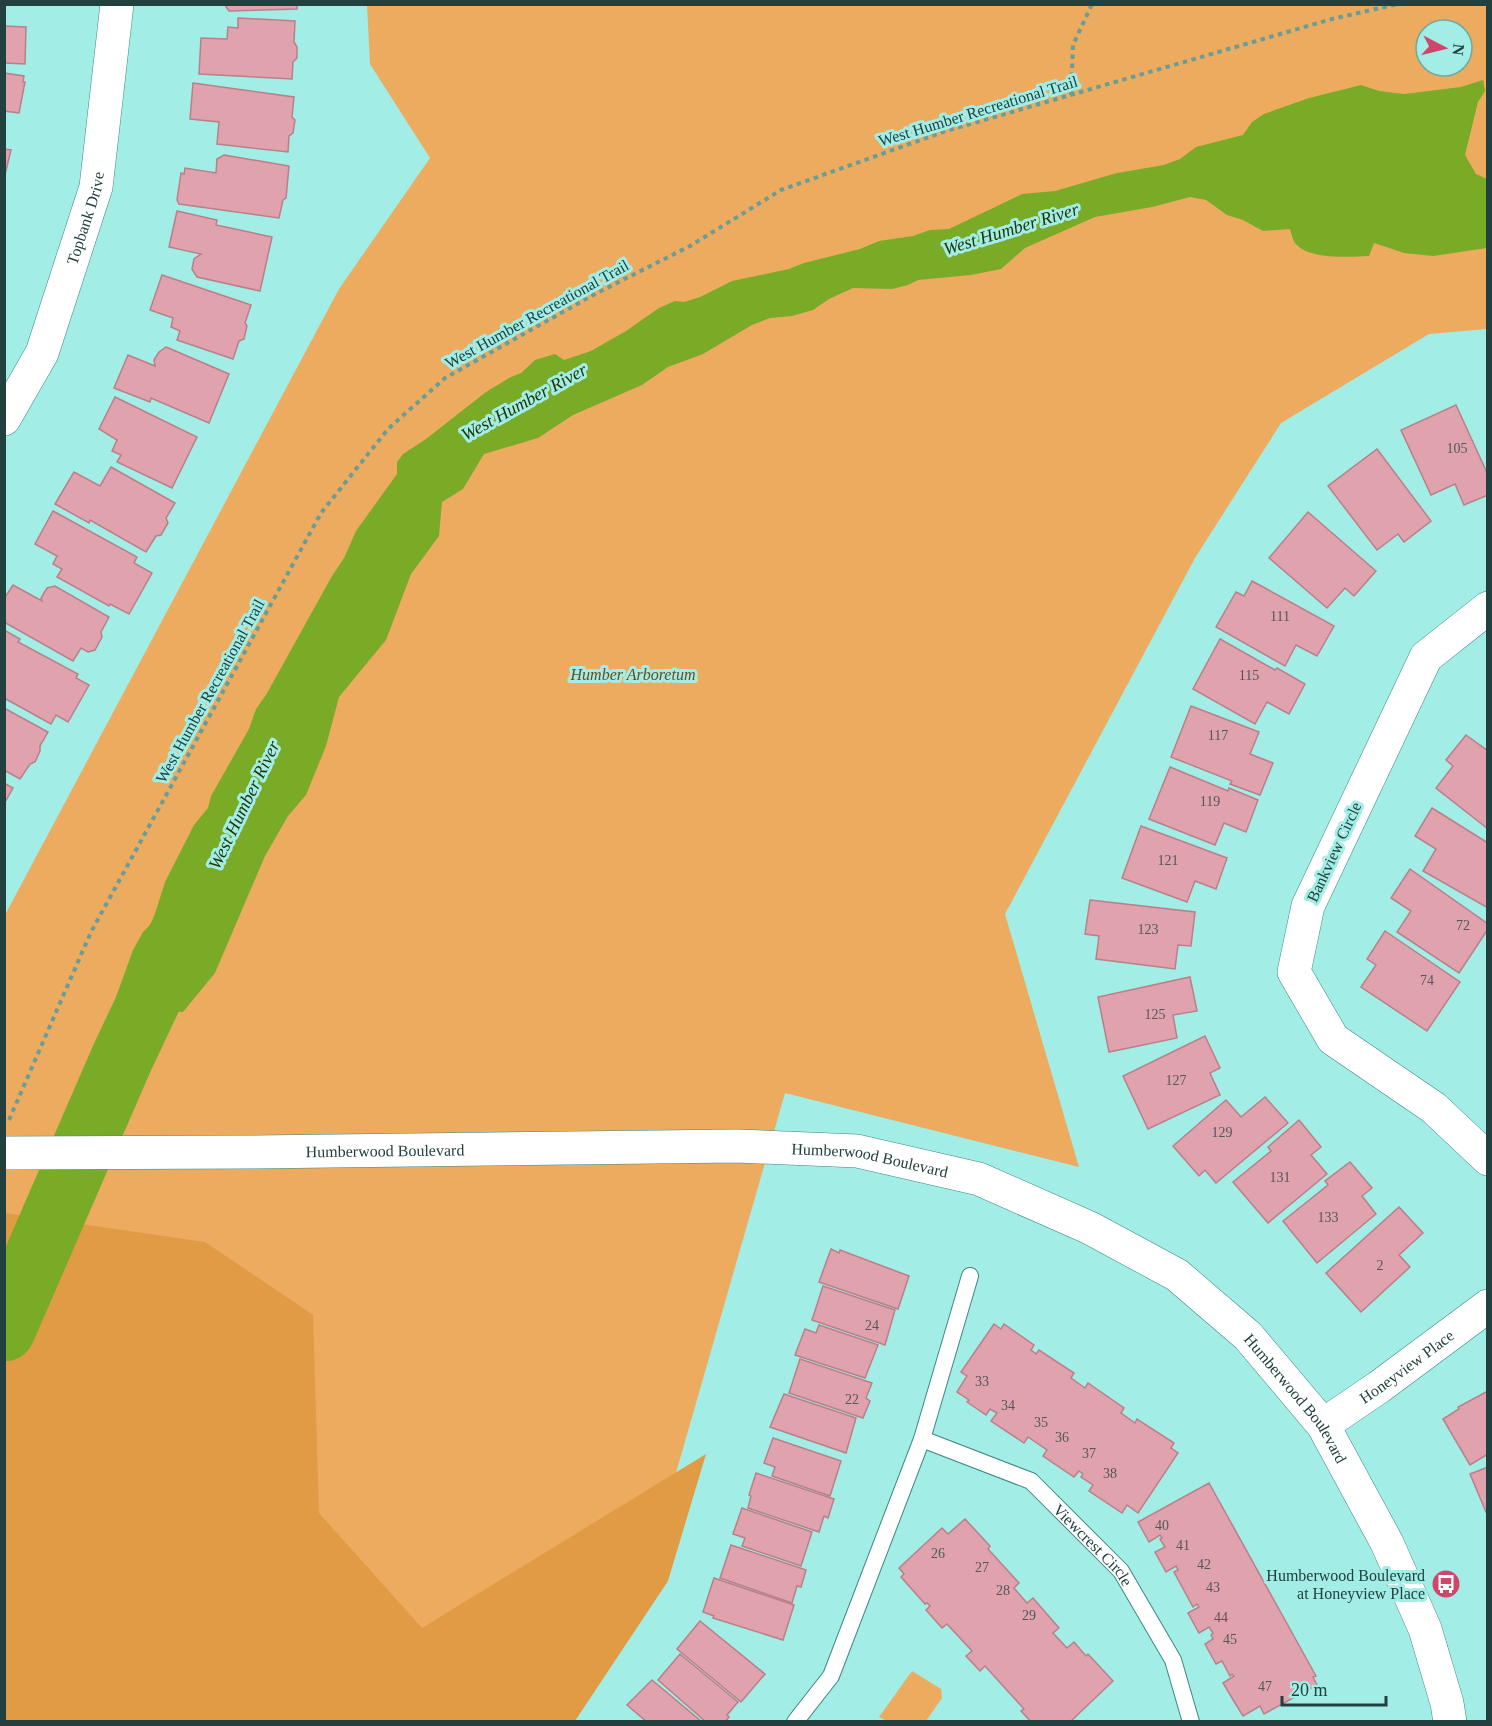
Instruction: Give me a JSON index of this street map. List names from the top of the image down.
{
  "streets": {
    "street": [
      "Topbank Drive",
      "Bankview Circle",
      "Humberwood Boulevard",
      "Honeyview Place"
    ],
    "lane": ["Viewcrest Circle"],
    "path": ["West Humber Recreational Trail"]
  },
  "crossings": [
    ["West Humber Recreational Trail", "Humberwood Boulevard"],
    ["Humberwood Boulevard", "Honeyview Place"]
  ],
  "water": ["West Humber River"],
  "parks": ["Humber Arboretum"],
  "places": {
    "bus stop": ["Humberwood Boulevard at Honeyview Place"]
  },
  "house_numbers": [
    "105",
    "111",
    "115",
    "117",
    "119",
    "121",
    "72",
    "123",
    "74",
    "125",
    "127",
    "129",
    "131",
    "133",
    "2",
    "24",
    "33",
    "22",
    "34",
    "35",
    "36",
    "37",
    "38",
    "40",
    "41",
    "26",
    "42",
    "27",
    "43",
    "28",
    "29",
    "44",
    "45",
    "47"
  ],
  "scale_bar": "20 m",
  "north": "right"
}
